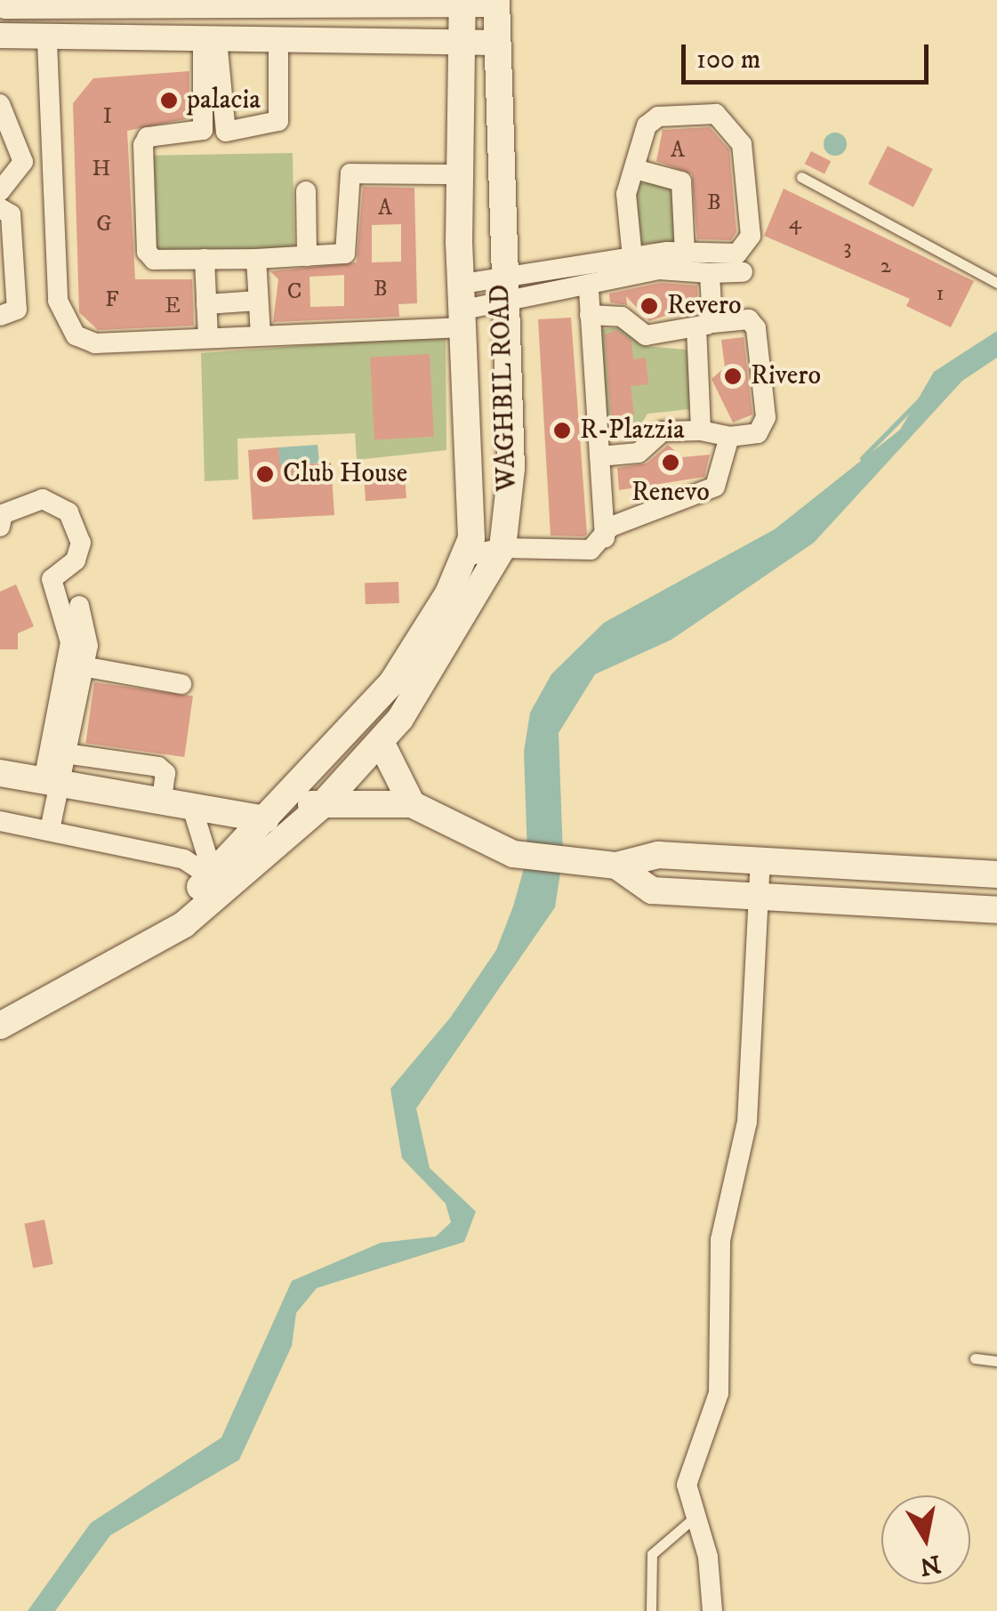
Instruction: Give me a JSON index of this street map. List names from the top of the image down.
{
  "streets": {
    "main road": ["WAGHBIL ROAD"]
  },
  "places": [
    "palacia",
    "Revero",
    "Rivero",
    "R-Plazzia",
    "Renevo",
    "Club House"
  ],
  "house_numbers": [
    "I",
    "A",
    "H",
    "B",
    "A",
    "4",
    "G",
    "3",
    "2",
    "B",
    "C",
    "1",
    "F",
    "E"
  ],
  "scale_bar": "100 m",
  "north": "bottom"
}
